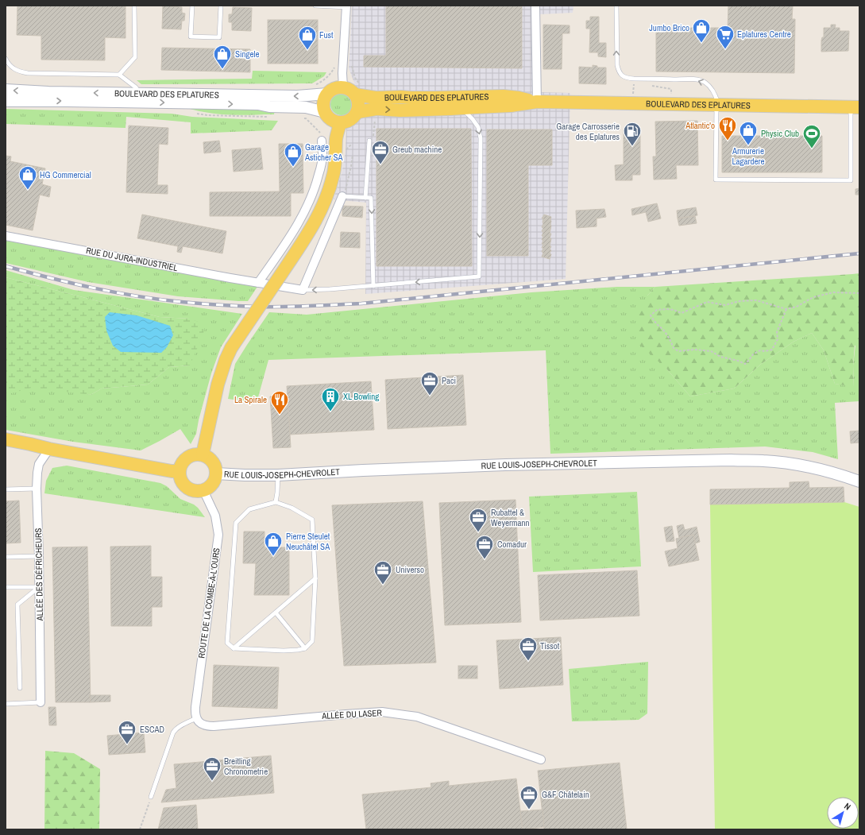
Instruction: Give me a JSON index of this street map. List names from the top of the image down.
{
  "streets": {
    "main road": ["BOULEVARD DES EPLATURES", "RUE LOUIS-JOSEPH-CHEVROLET"],
    "street": [
      "RUE DU JURA-INDUSTRIEL",
      "ALLÉE DES DÉFRICHEURS",
      "ROUTE DE LA COMBE-À-L'OURS",
      "ALLÉE DU LASER"
    ]
  },
  "crossings": [
    ["RUE LOUIS-JOSEPH-CHEVROLET", "ROUTE DE LA COMBE-À-L'OURS"],
    ["ROUTE DE LA COMBE-À-L'OURS", "ALLÉE DU LASER"]
  ],
  "places": {
    "shop": [
      "Jumbo Brico",
      "Fust",
      "Singele",
      "Armurerie Lagardere",
      "Garage Asticher SA",
      "HG Commercial",
      "Pierre Steulet Neuchâtel SA"
    ],
    "supermarket": ["Eplatures Centre"],
    "restaurant": ["Atlantic'o", "La Spirale"],
    "fuel station": ["Garage Carrosserie des Eplatures"],
    "sports": ["Physic Club"],
    "office": [
      "Greub machine",
      "Paci",
      "Rubattel & Weyermann",
      "Comadur",
      "Universo",
      "Tissot",
      "ESCAD",
      "Breitling Chronometrie",
      "G&F Châtelain"
    ],
    "building": ["XL Bowling"]
  },
  "north": "top right"
}
